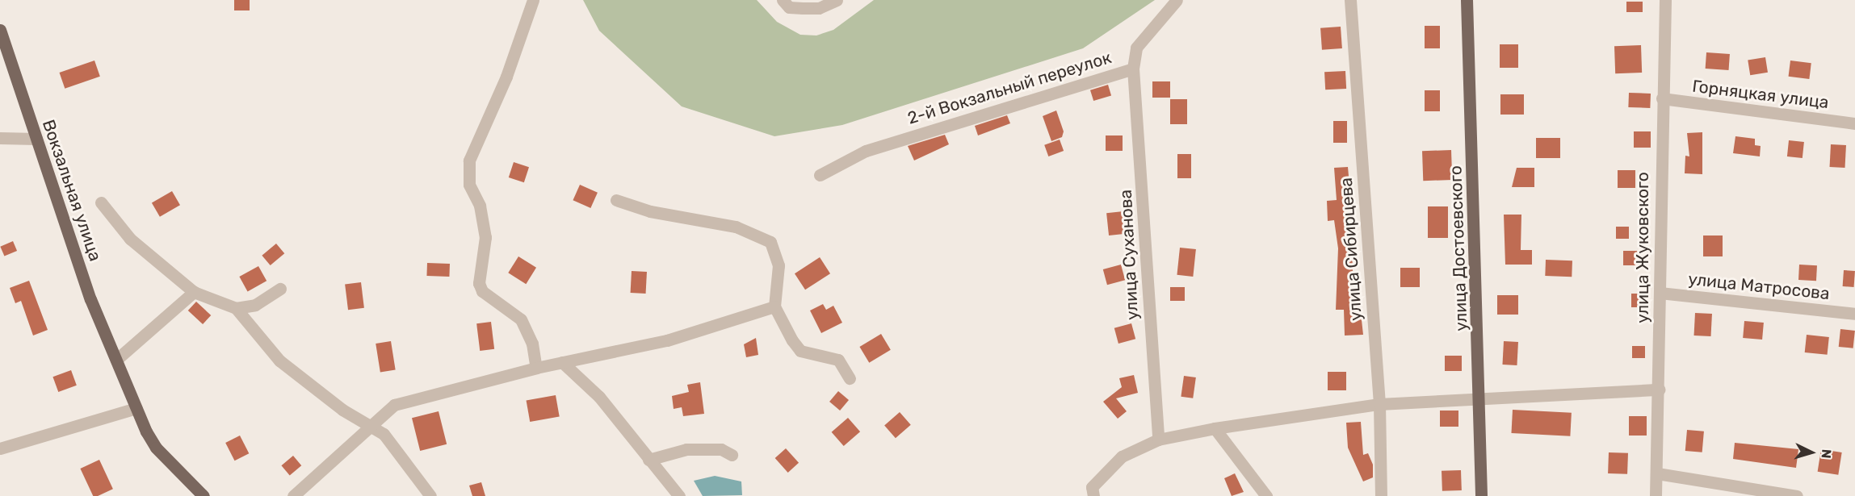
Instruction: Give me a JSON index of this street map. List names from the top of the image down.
{
  "streets": {
    "main road": ["Вокзальная улица", "улица Достоевского"],
    "street": [
      "2-й Вокзальный переулок",
      "Горняцкая улица",
      "улица Жуковского",
      "улица Сибирцева",
      "улица Суханова",
      "улица Матросова"
    ]
  },
  "crossings": [
    ["2-й Вокзальный переулок", "улица Суханова"],
    ["Горняцкая улица", "улица Жуковского"],
    ["улица Жуковского", "улица Матросова"]
  ],
  "north": "right"
}
